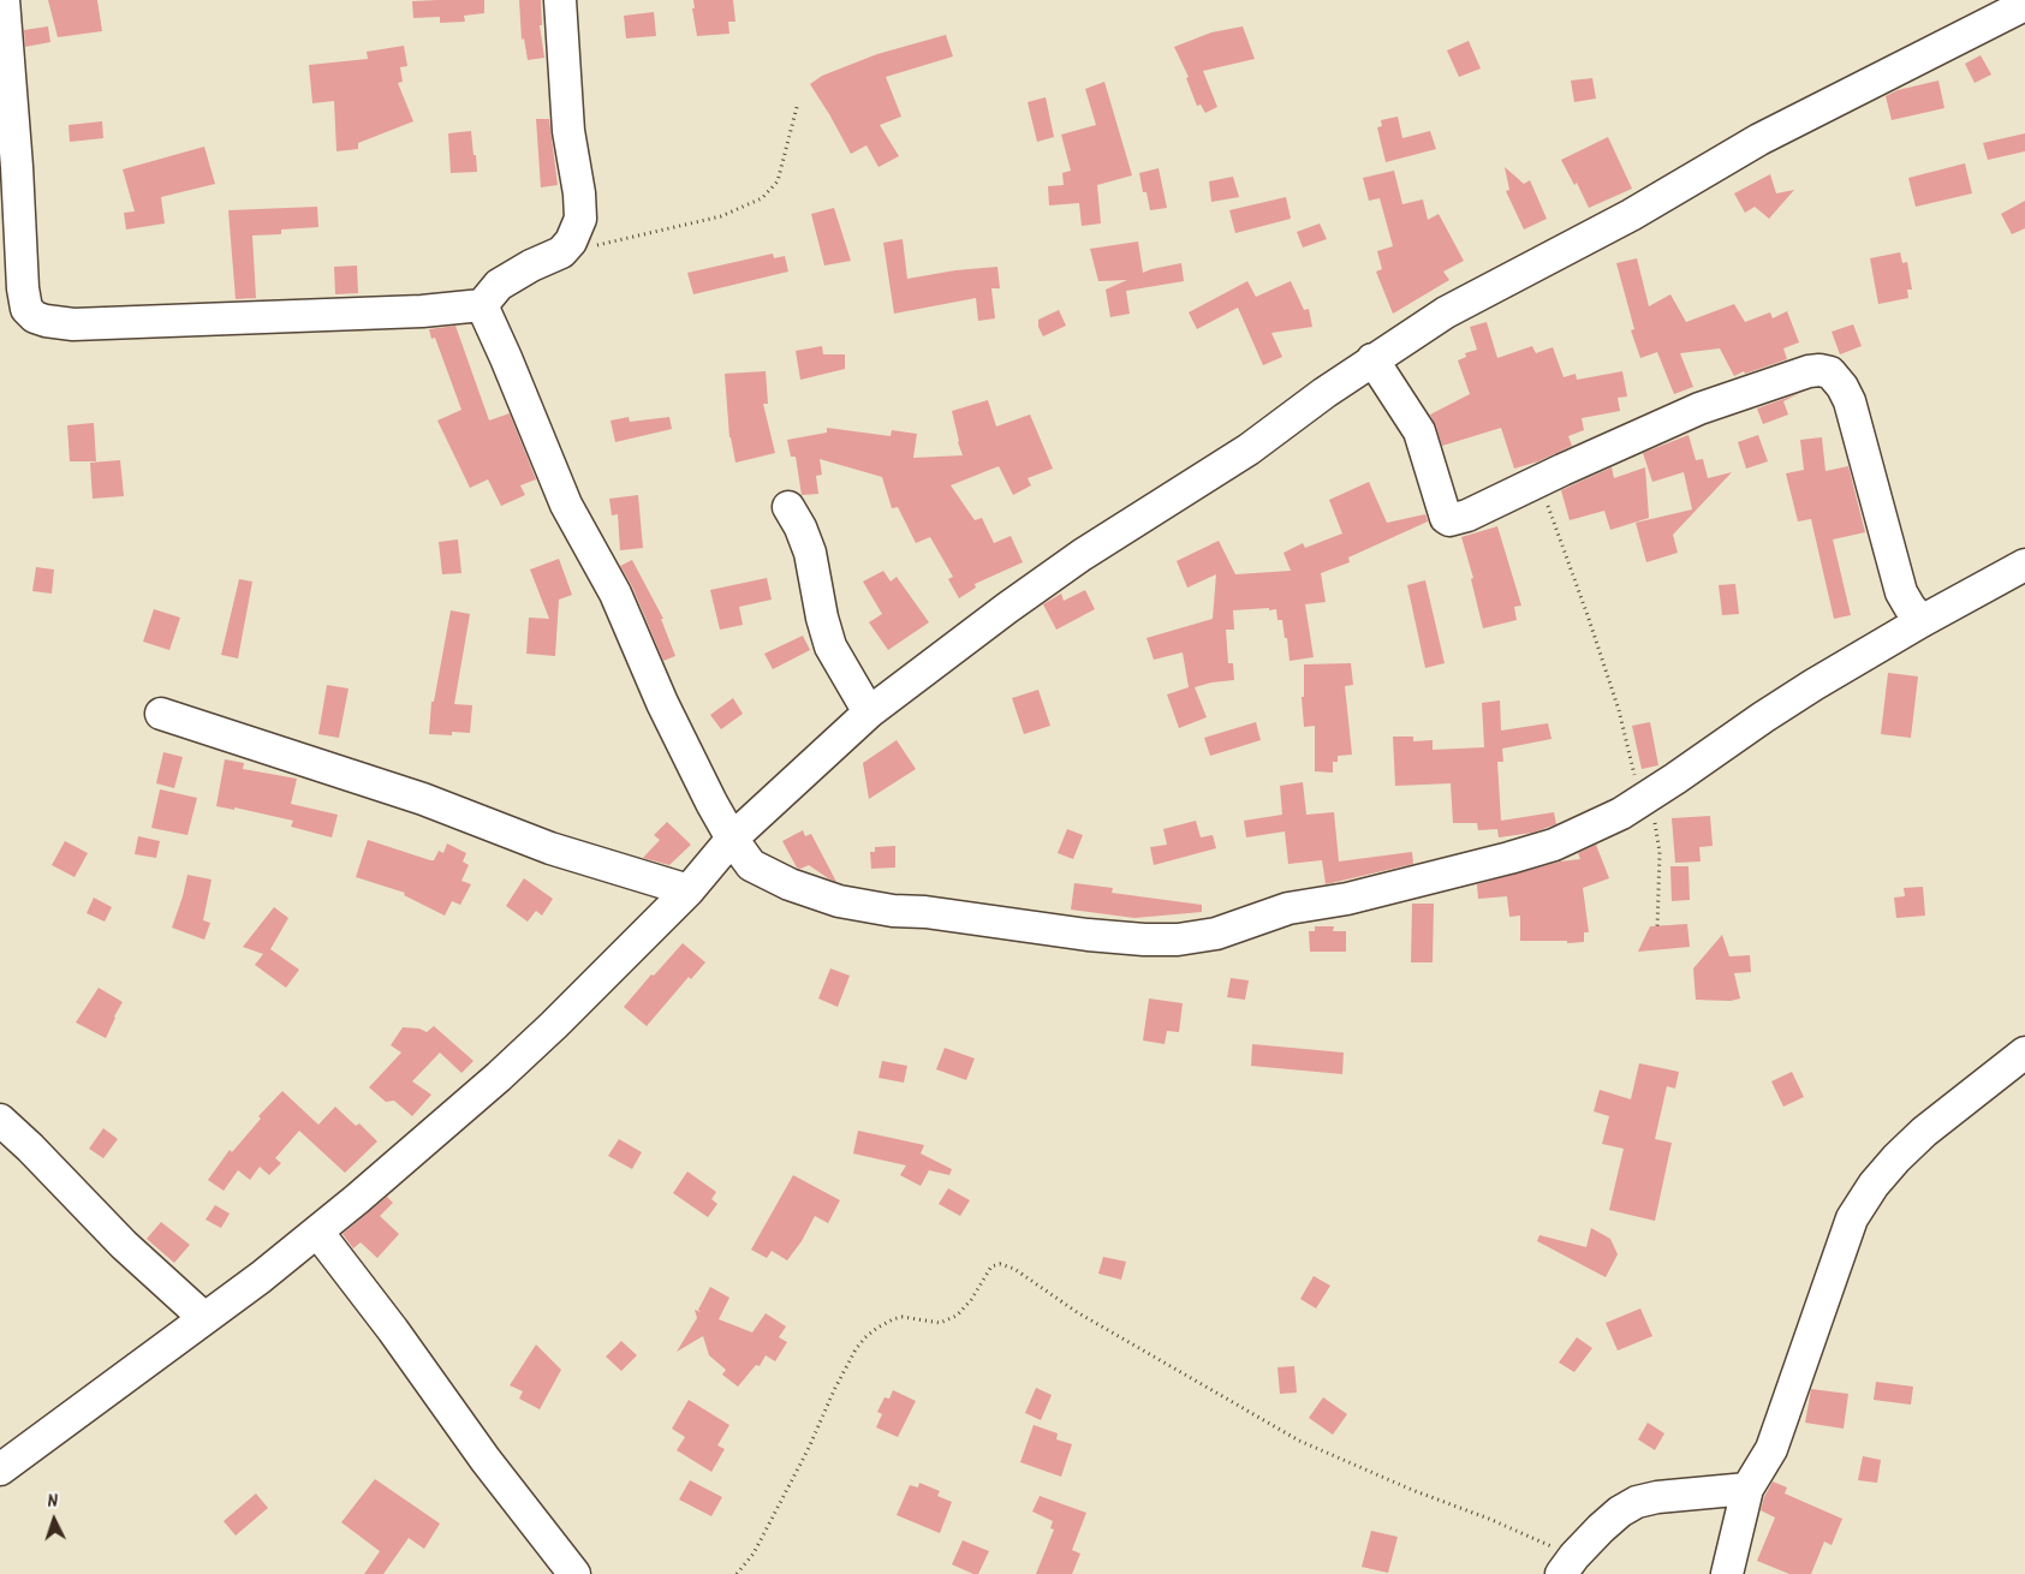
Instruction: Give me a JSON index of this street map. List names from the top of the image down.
{
  "north": "top"
}
